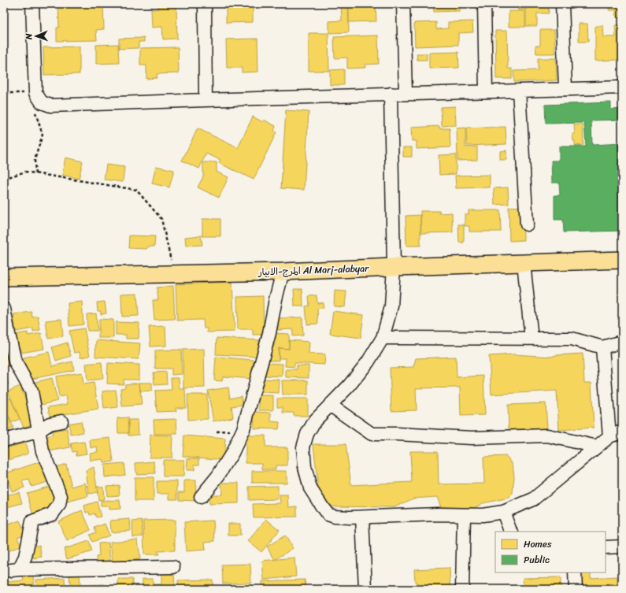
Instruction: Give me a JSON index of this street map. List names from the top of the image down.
{
  "streets": {
    "main road": ["المرج-الابيار Al Marj-alabyar"]
  },
  "legend": ["Homes", "Public"],
  "north": "left"
}
